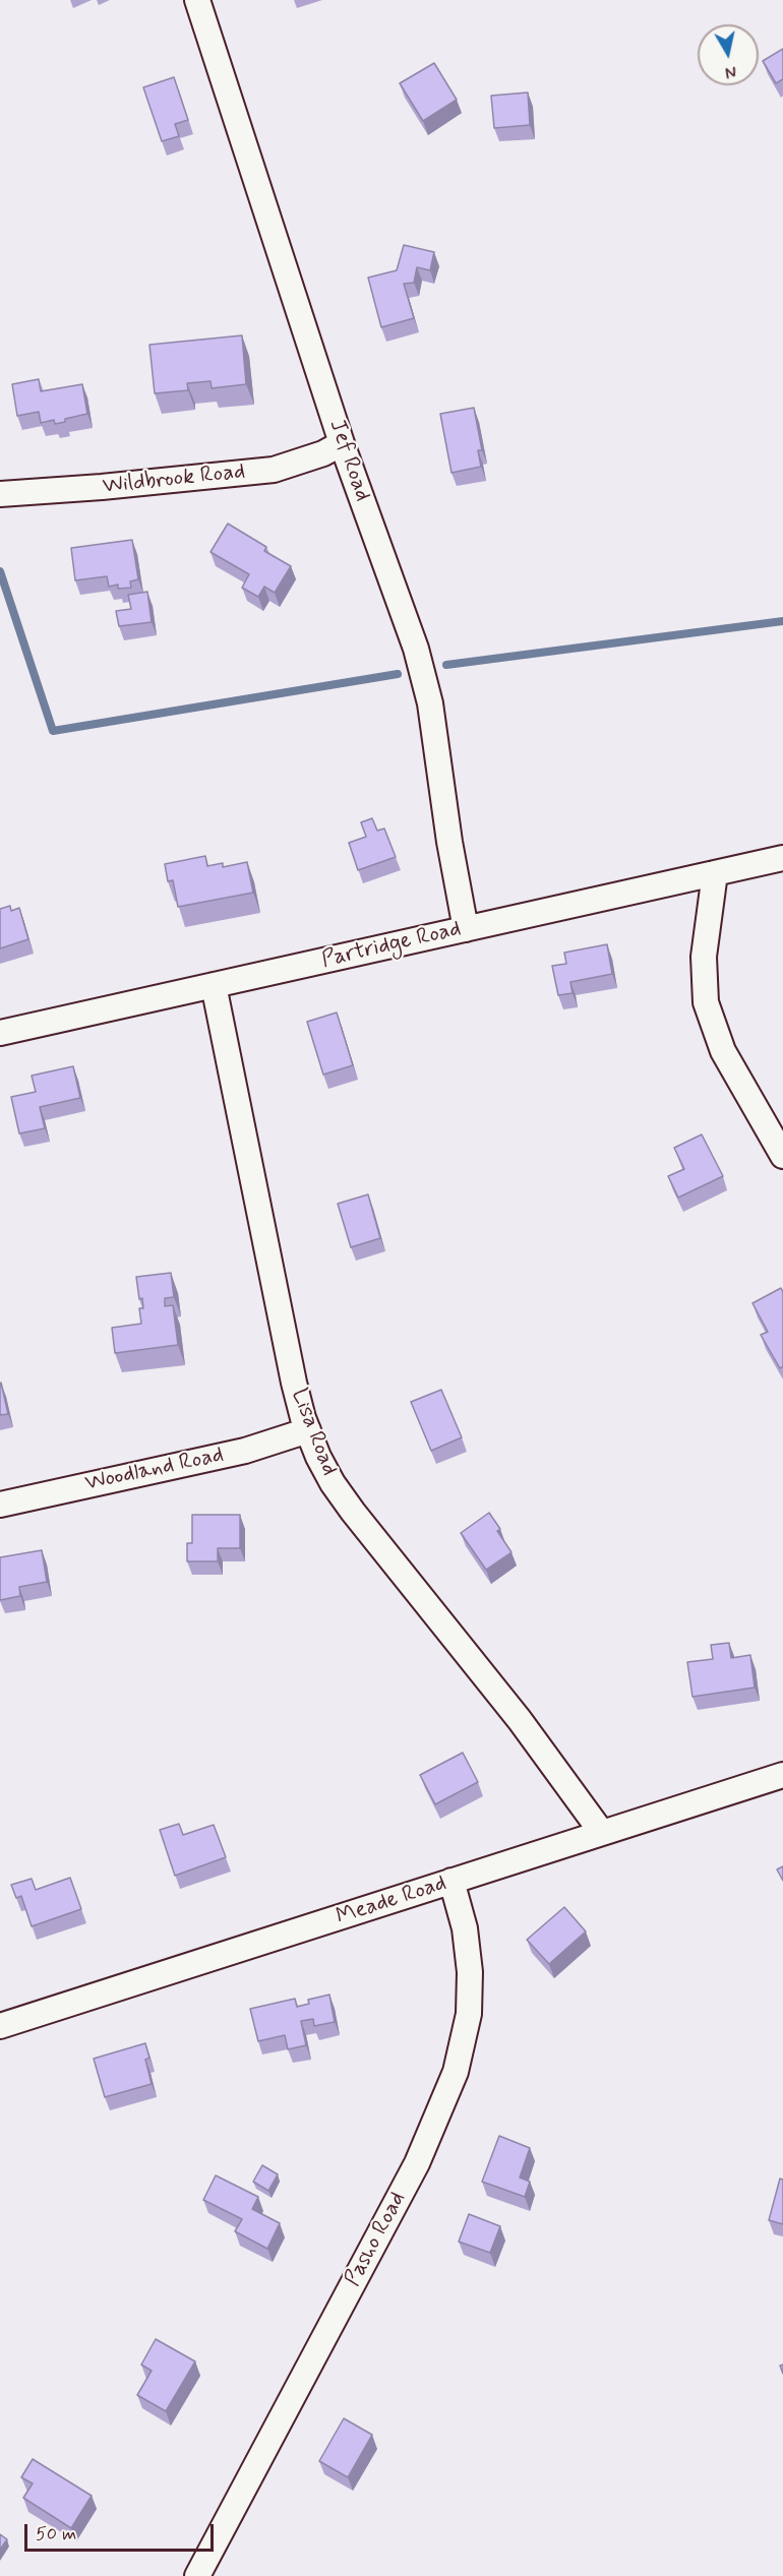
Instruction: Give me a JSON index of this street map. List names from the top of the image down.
{
  "streets": {
    "street": [
      "Jef Road",
      "Wildbrook Road",
      "Partridge Road",
      "Lisa Road",
      "Woodland Road",
      "Meade Road",
      "Pasho Road"
    ]
  },
  "crossings": [
    ["Jef Road", "Wildbrook Road"],
    ["Jef Road", "Partridge Road"],
    ["Partridge Road", "Lisa Road"],
    ["Lisa Road", "Woodland Road"],
    ["Lisa Road", "Meade Road"],
    ["Meade Road", "Pasho Road"]
  ],
  "scale_bar": "50 m",
  "north": "bottom"
}
